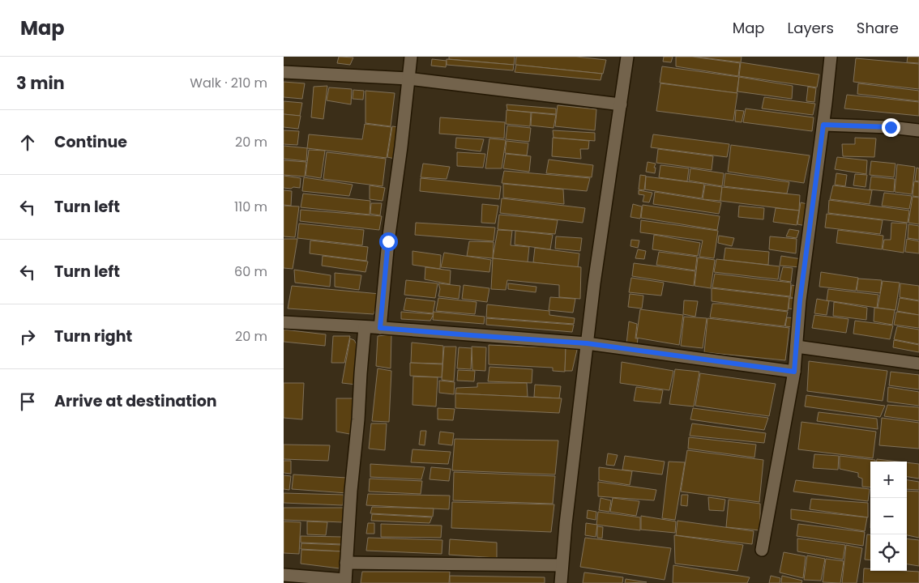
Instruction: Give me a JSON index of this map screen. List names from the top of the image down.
{
  "page": {
    "header": "Map",
    "nav": ["Map", "Layers", "Share"],
    "heading": ["3 min", "Walk · 210 m"],
    "list": [
      ["Continue", "20 m"],
      ["Turn left", "110 m"],
      ["Turn left", "60 m"],
      ["Turn right", "20 m"],
      "Arrive at destination"
    ],
    "map_buttons": ["+", "−"]
  }
}
